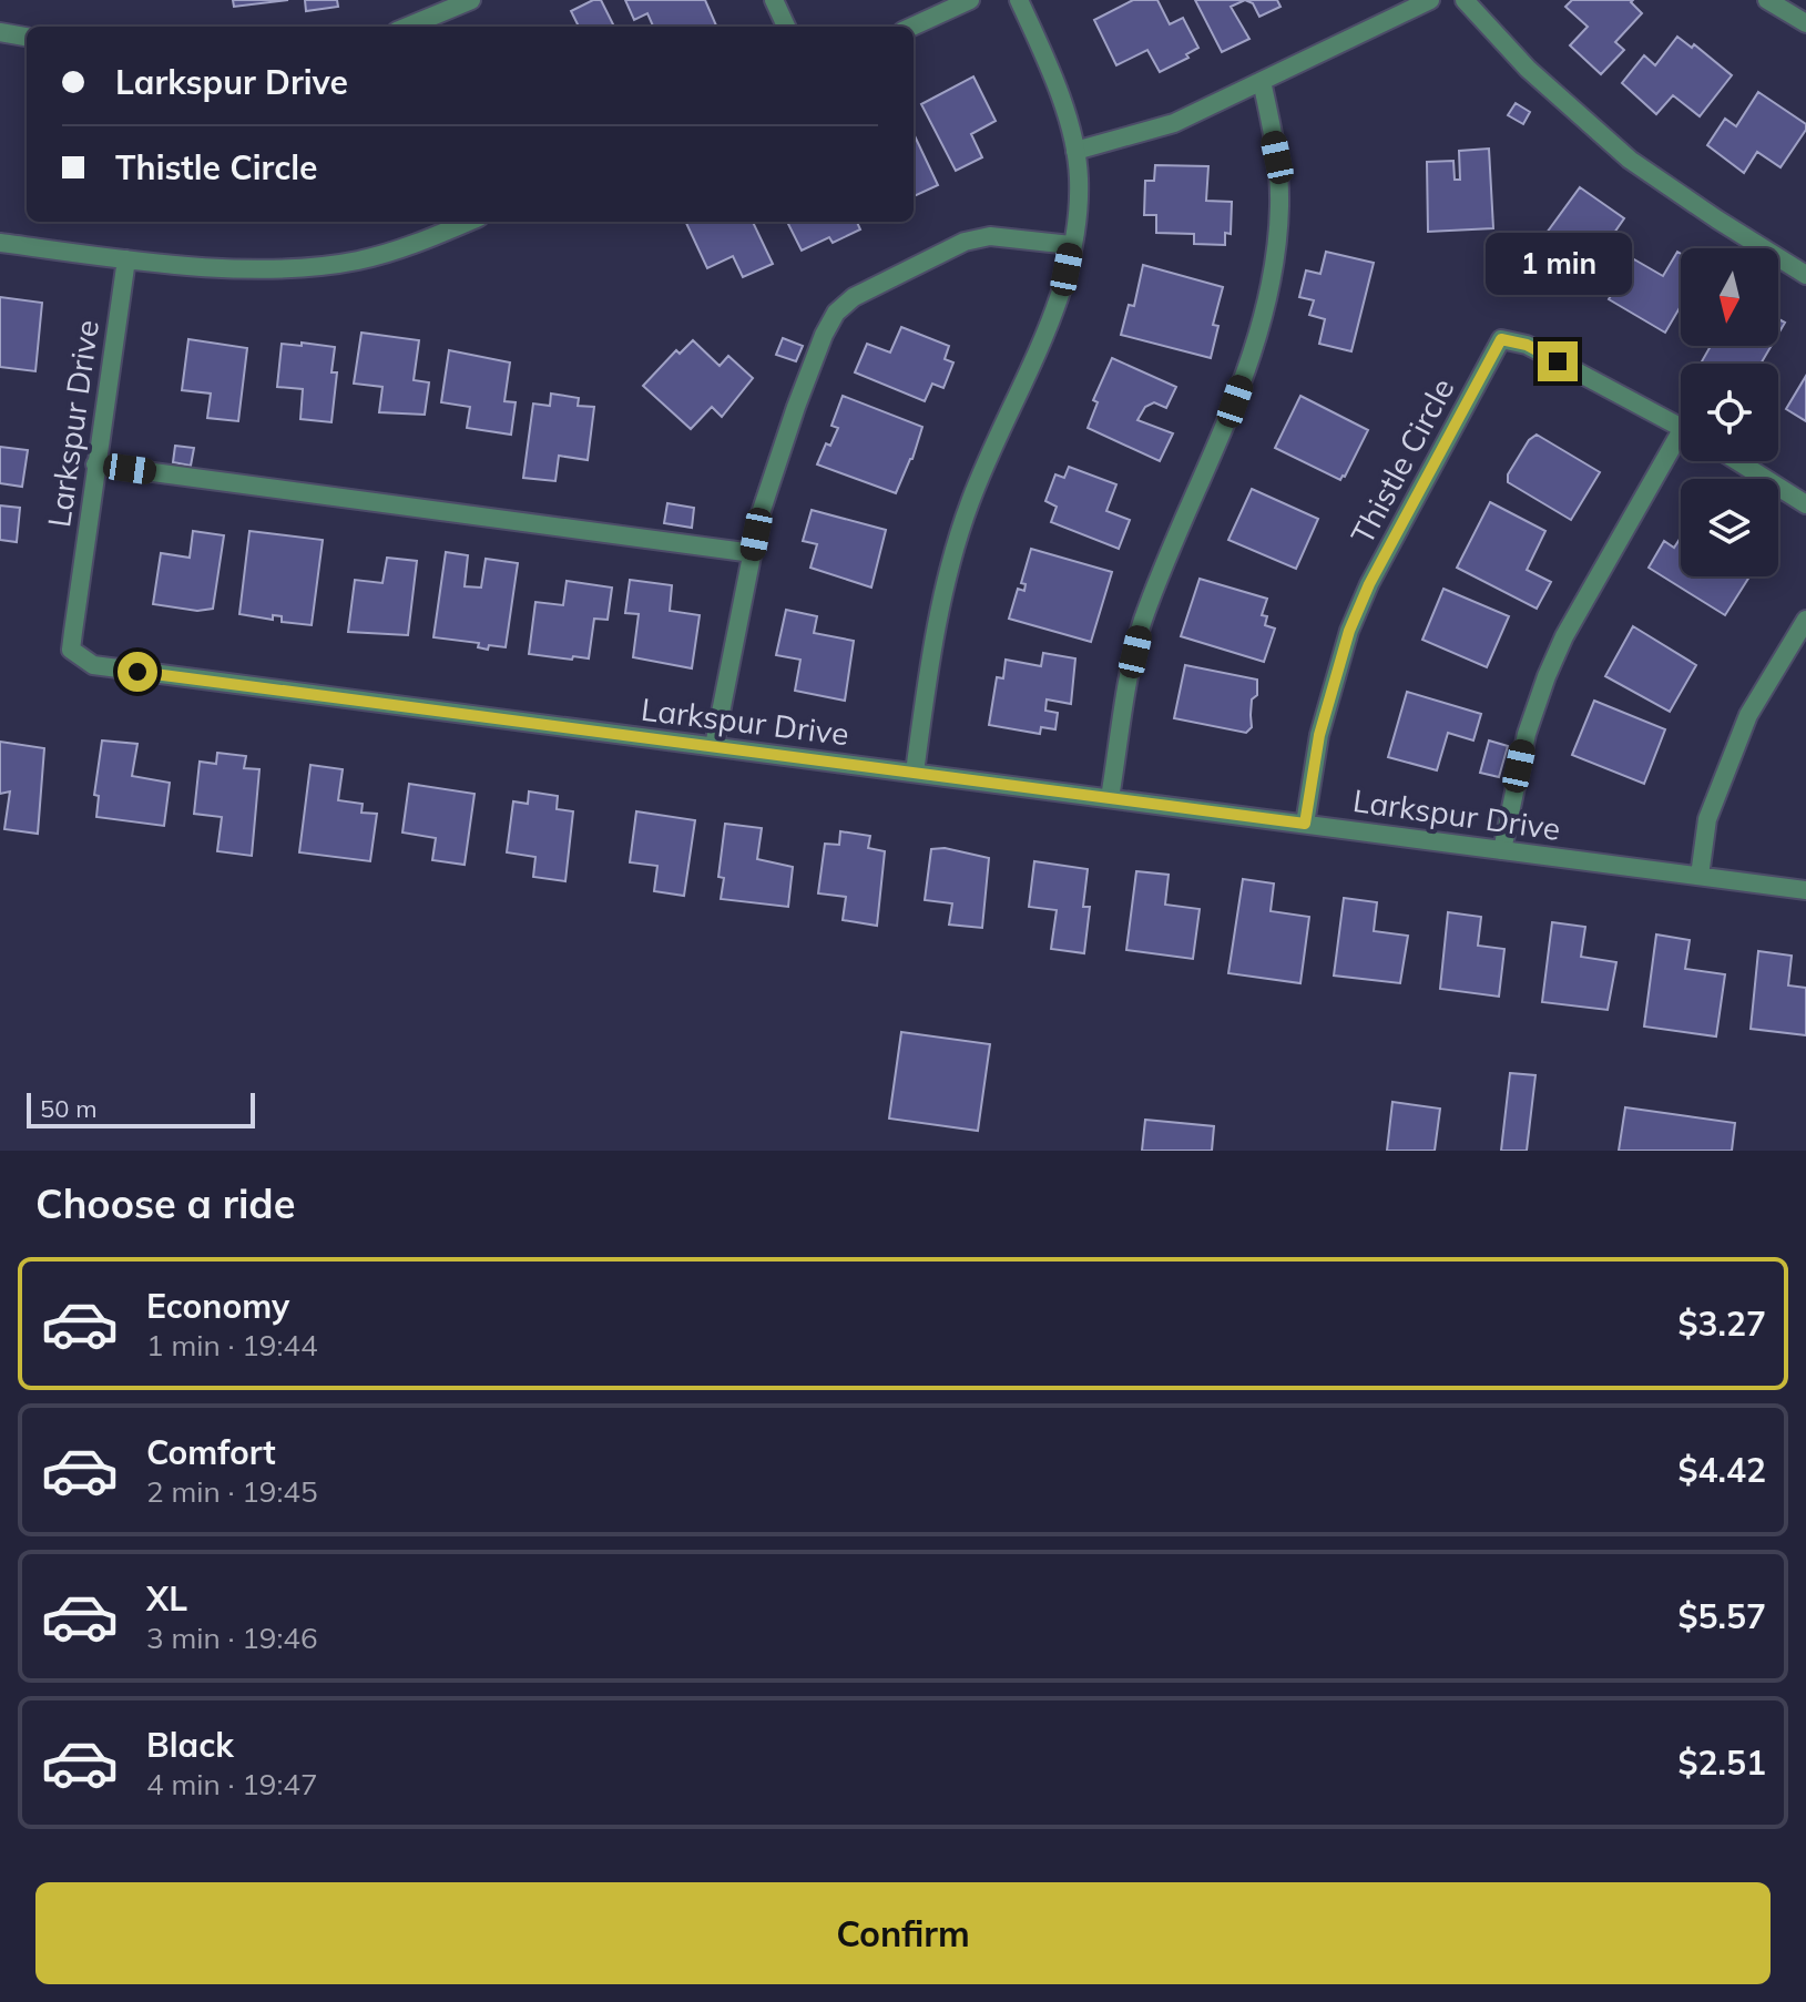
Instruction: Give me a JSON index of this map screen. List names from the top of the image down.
{
  "streets": {
    "street": ["Larkspur Drive", "Thistle Circle"]
  },
  "crossings": [
    ["Larkspur Drive", "Thistle Circle"]
  ],
  "scale_bar": "50 m",
  "north": "bottom",
  "page": {
    "banner": ["Larkspur Drive", "Thistle Circle"],
    "bubble": "1 min",
    "scale": "50 m",
    "heading": "Choose a ride",
    "list": [
      {
        "name": "Economy",
        "note": "1 min · 19:44",
        "value": "$3.27"
      },
      {
        "name": "Comfort",
        "note": "2 min · 19:45",
        "value": "$4.42"
      },
      {
        "name": "XL",
        "note": "3 min · 19:46",
        "value": "$5.57"
      },
      {
        "name": "Black",
        "note": "4 min · 19:47",
        "value": "$2.51"
      }
    ],
    "buttons": "Confirm"
  }
}
